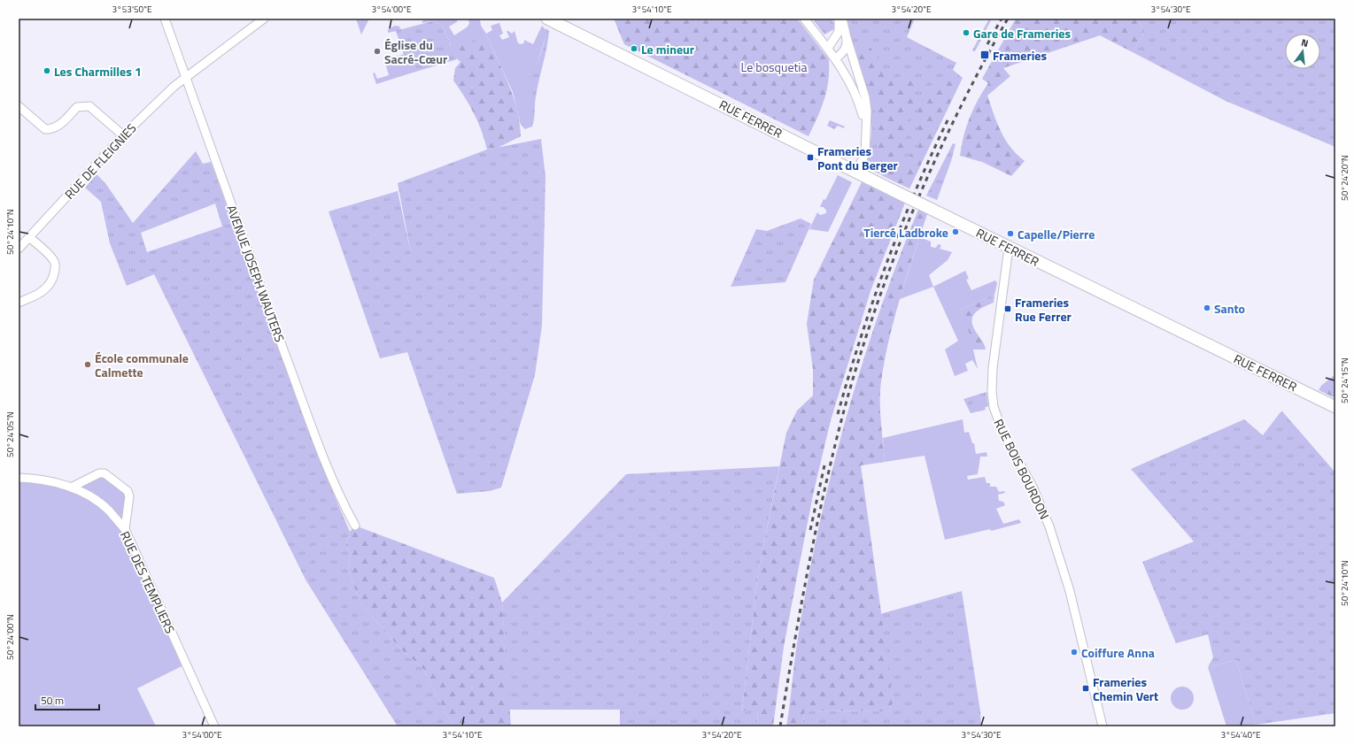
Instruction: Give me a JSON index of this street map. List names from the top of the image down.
{
  "streets": {
    "main road": ["RUE FERRER"],
    "street": [
      "RUE DE FLEIGNIES",
      "AVENUE JOSEPH WAUTERS",
      "RUE BOIS BOURDON",
      "RUE DES TEMPLIERS"
    ]
  },
  "crossings": [
    ["RUE FERRER", "RUE BOIS BOURDON"],
    ["RUE DE FLEIGNIES", "AVENUE JOSEPH WAUTERS"]
  ],
  "parks": ["Le bosquetia"],
  "places": {
    "other": [
      "Gare de Frameries",
      "Le mineur",
      "Église du Sacré-Cœur",
      "Les Charmilles 1",
      "Tiercé Ladbroke",
      "Capelle/Pierre",
      "Santo",
      "École communale Calmette",
      "Coiffure Anna"
    ],
    "transit": [
      "Frameries",
      "Frameries Pont du Berger",
      "Frameries Rue Ferrer",
      "Frameries Chemin Vert"
    ]
  },
  "scale_bar": "50 m",
  "north": "top",
  "coordinates": [
    "3°53'50\"E",
    "3°54'00\"E",
    "3°54'10\"E",
    "3°54'20\"E",
    "3°54'30\"E",
    "50°24'20\"N",
    "50°24'10\"N",
    "50°24'15\"N",
    "50°24'05\"N",
    "50°24'00\"N",
    "3°54'40\"E"
  ]
}
